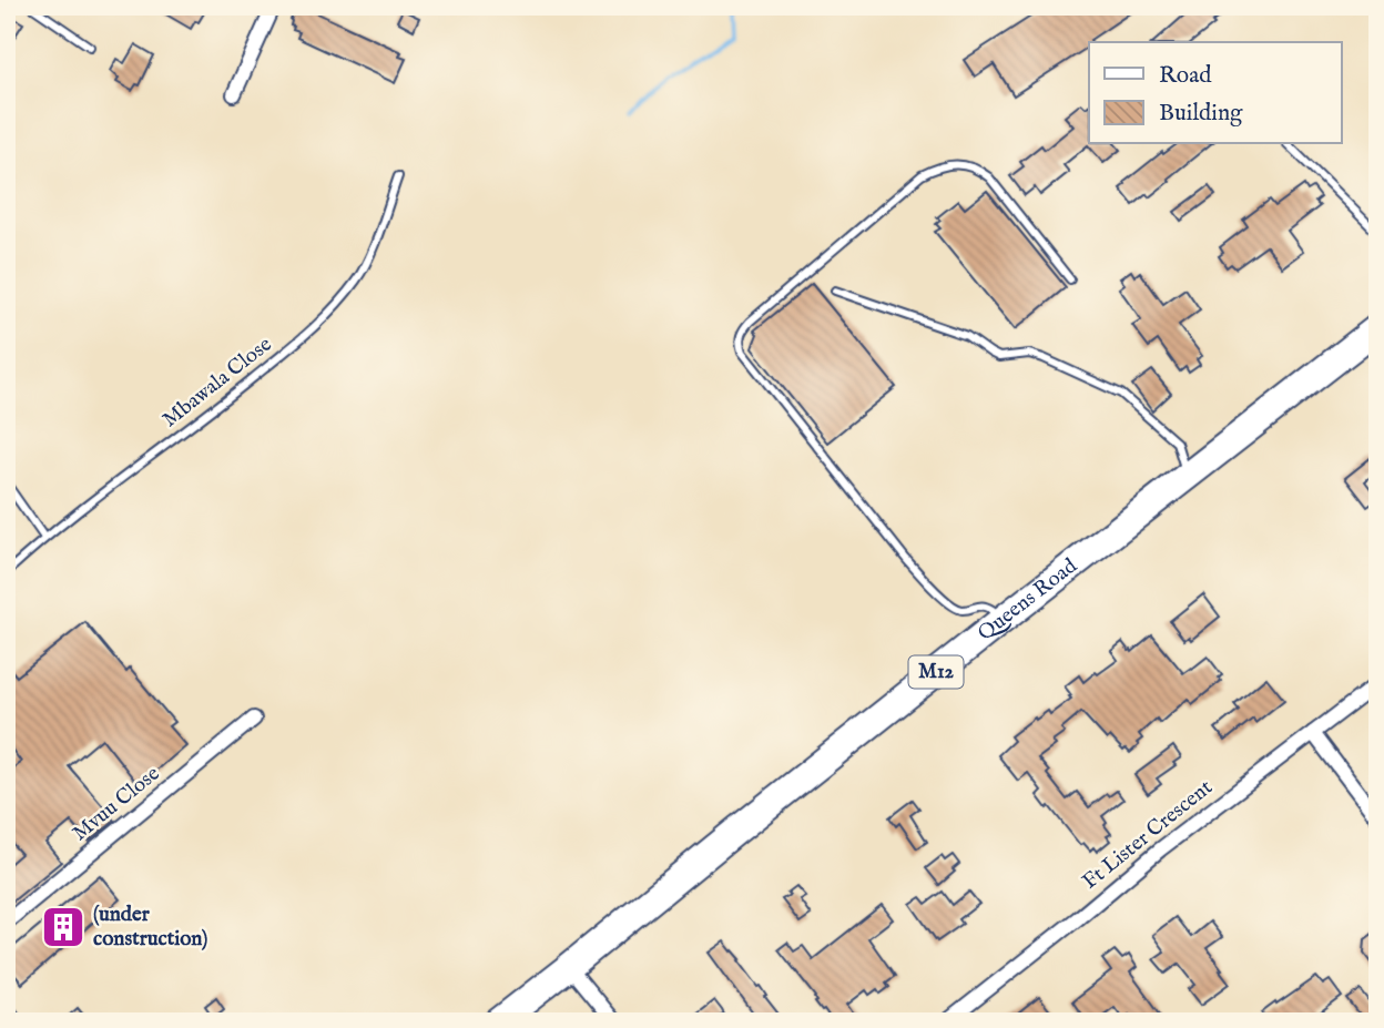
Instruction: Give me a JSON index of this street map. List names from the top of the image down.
{
  "streets": {
    "highway": ["Queens Road", "M12"],
    "street": ["Mvuu Close", "Ft Lister Crescent"],
    "lane": ["Mbawala Close"]
  },
  "places": {
    "building": ["(under construction)"]
  },
  "legend": ["Road", "Building"]
}
